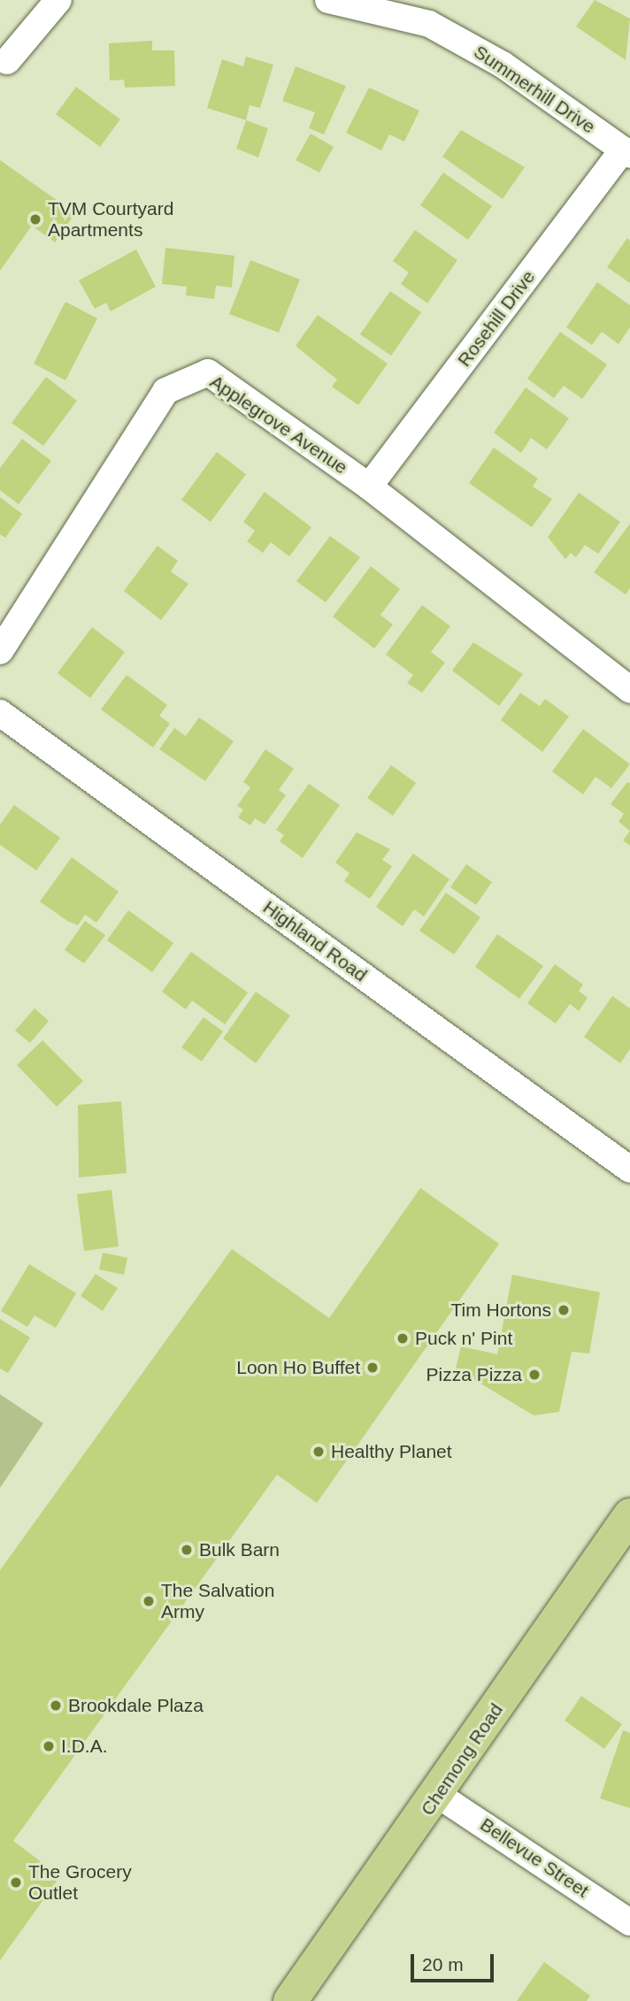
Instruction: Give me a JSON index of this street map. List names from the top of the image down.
{
  "streets": {
    "main road": ["Chemong Road"],
    "street": [
      "Summerhill Drive",
      "Rosehill Drive",
      "Applegrove Avenue",
      "Highland Road",
      "Bellevue Street"
    ]
  },
  "crossings": [
    ["Summerhill Drive", "Rosehill Drive"],
    ["Rosehill Drive", "Applegrove Avenue"],
    ["Chemong Road", "Bellevue Street"]
  ],
  "places": [
    "TVM Courtyard Apartments",
    "Tim Hortons",
    "Puck n' Pint",
    "Loon Ho Buffet",
    "Pizza Pizza",
    "Healthy Planet",
    "Bulk Barn",
    "The Salvation Army",
    "Brookdale Plaza",
    "I.D.A.",
    "The Grocery Outlet"
  ],
  "scale_bar": "20 m"
}
